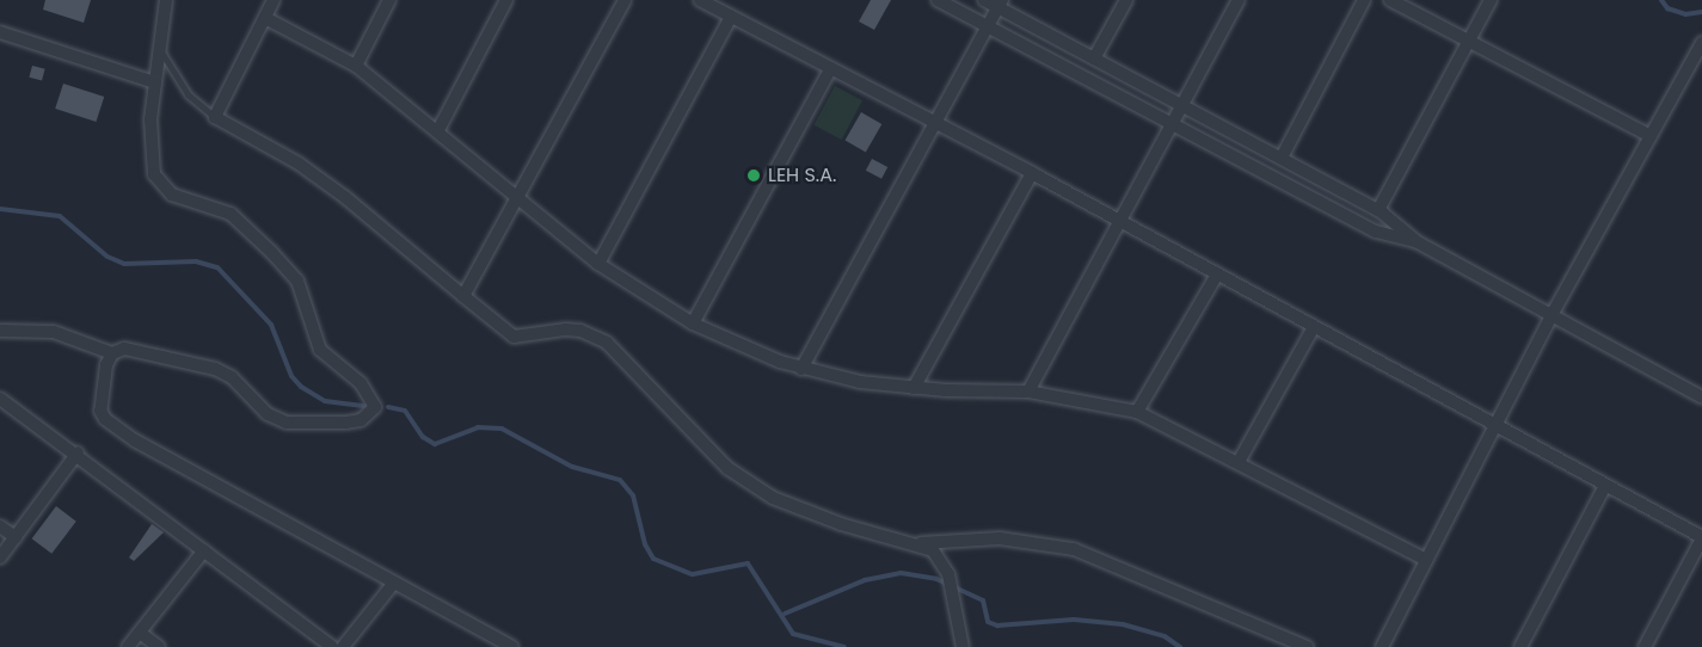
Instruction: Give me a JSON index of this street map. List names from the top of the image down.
{
  "places": ["LEH S.A."]
}
